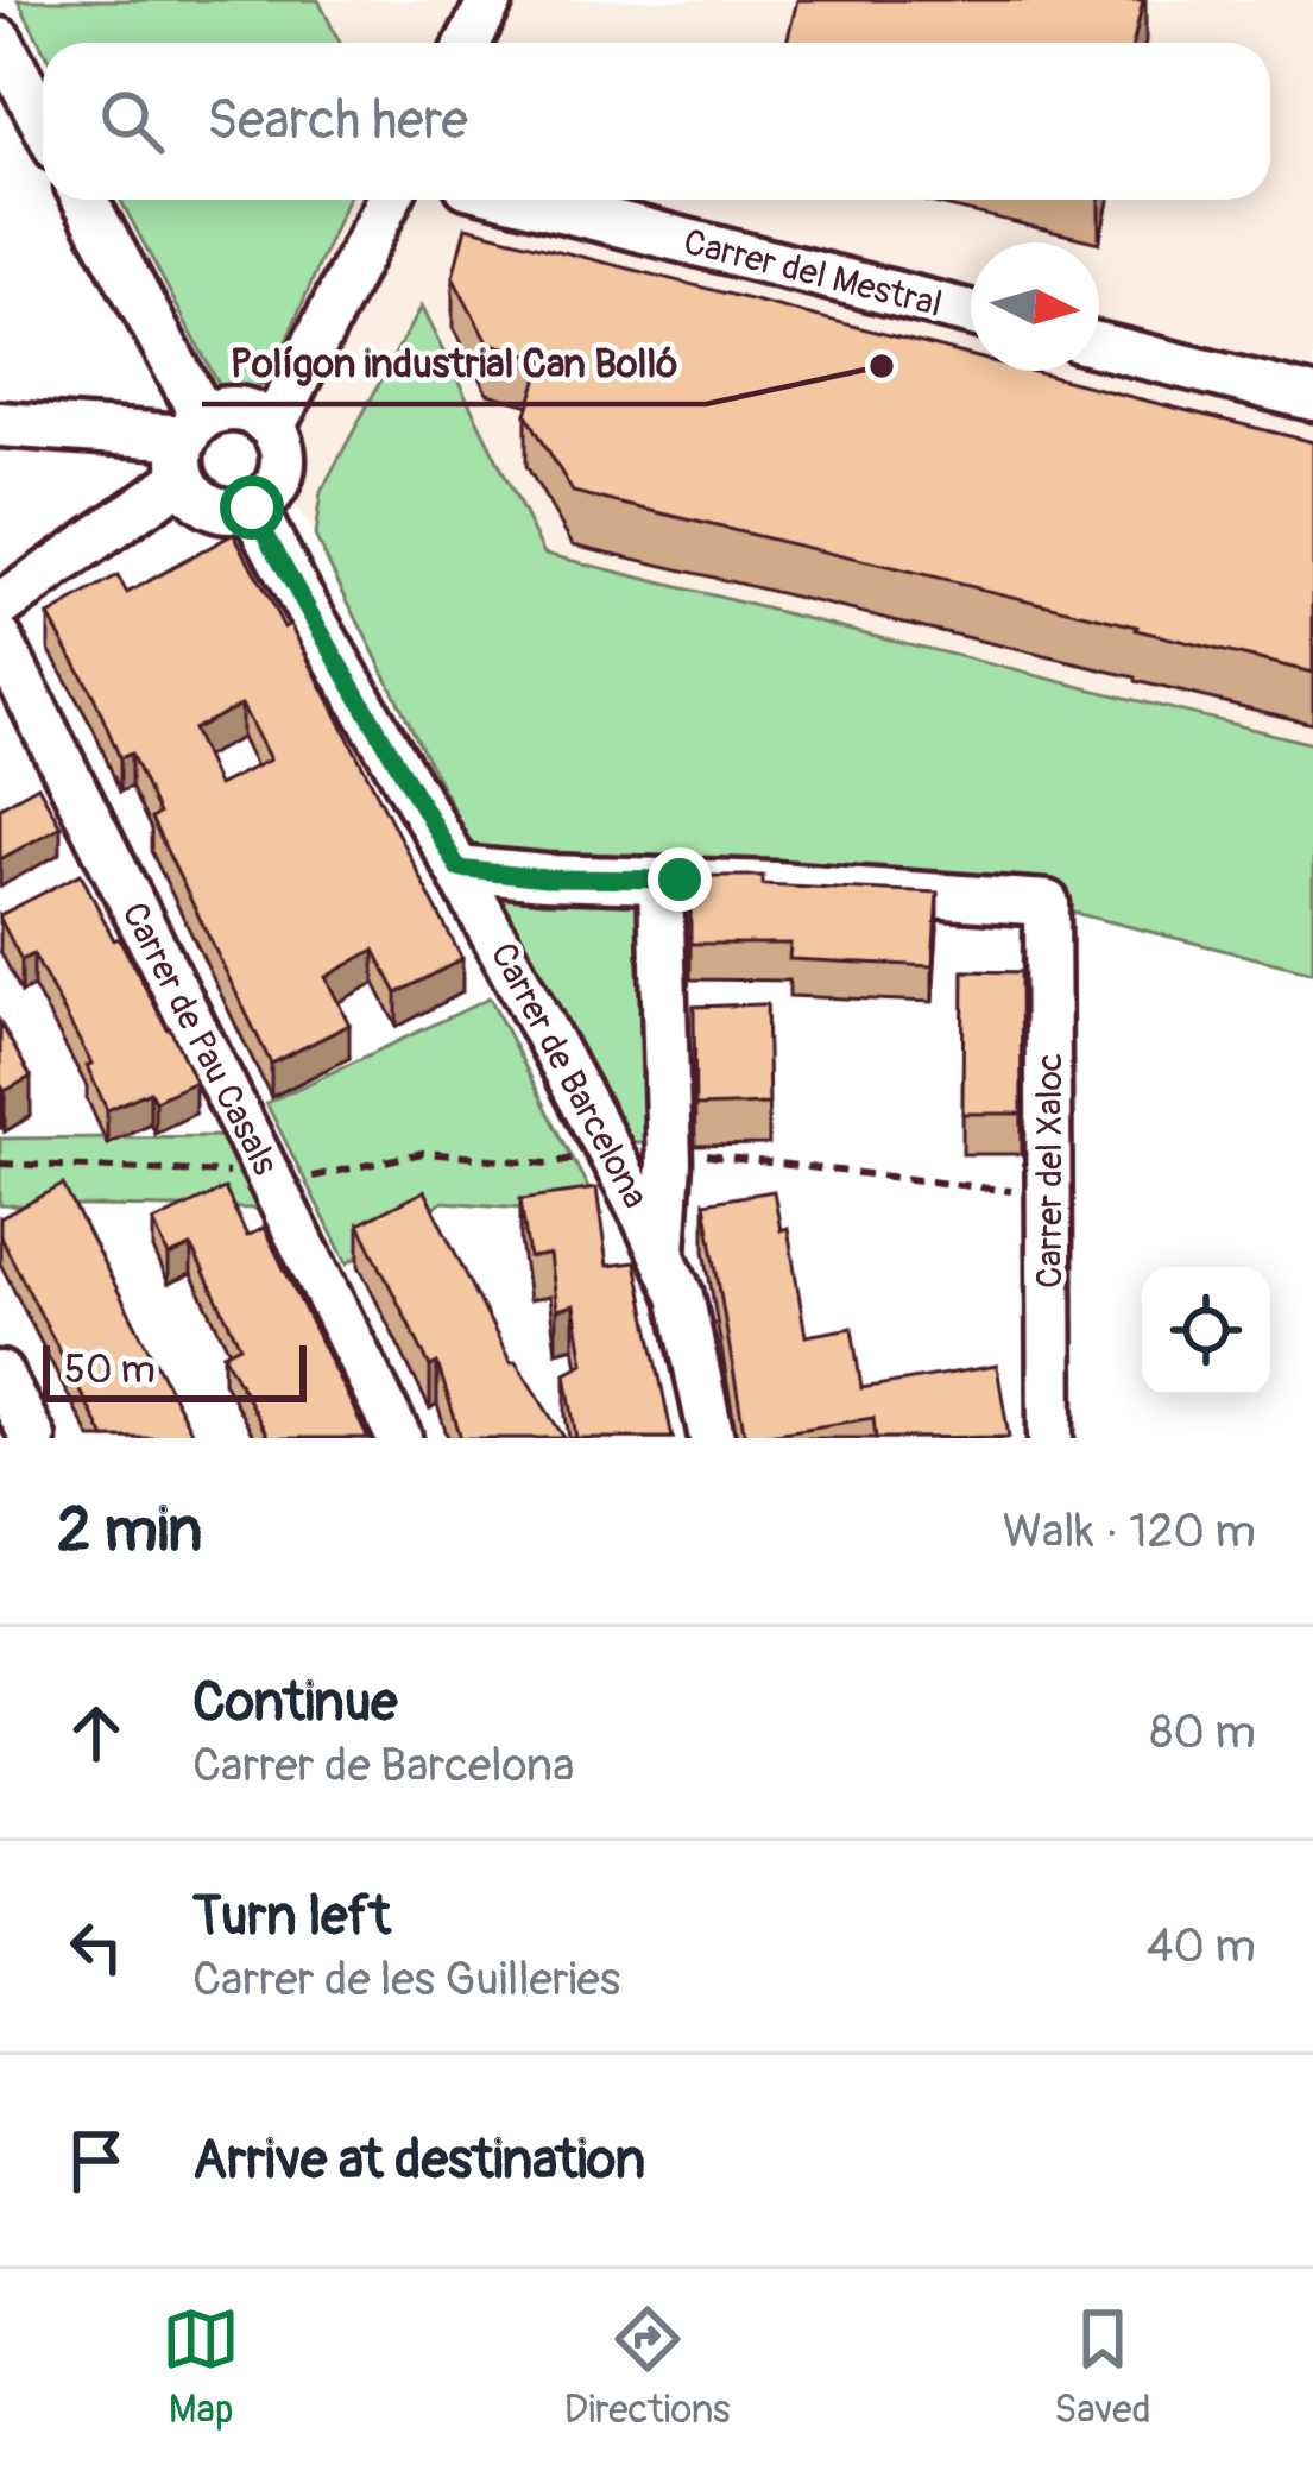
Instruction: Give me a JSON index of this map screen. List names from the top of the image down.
{
  "streets": {
    "street": [
      "Carrer del Mestral",
      "Carrer de Pau Casals",
      "Carrer de Barcelona",
      "Carrer del Xaloc"
    ]
  },
  "places": ["Polígon industrial Can Bolló"],
  "scale_bar": "50 m",
  "north": "right",
  "page": {
    "search": "Search here",
    "scale": "50 m",
    "heading": ["2 min", "Walk · 120 m"],
    "list": [
      ["Continue", "Carrer de Barcelona", "80 m"],
      ["Turn left", "Carrer de les Guilleries", "40 m"],
      "Arrive at destination"
    ],
    "nav": ["Map", "Directions", "Saved"]
  }
}
